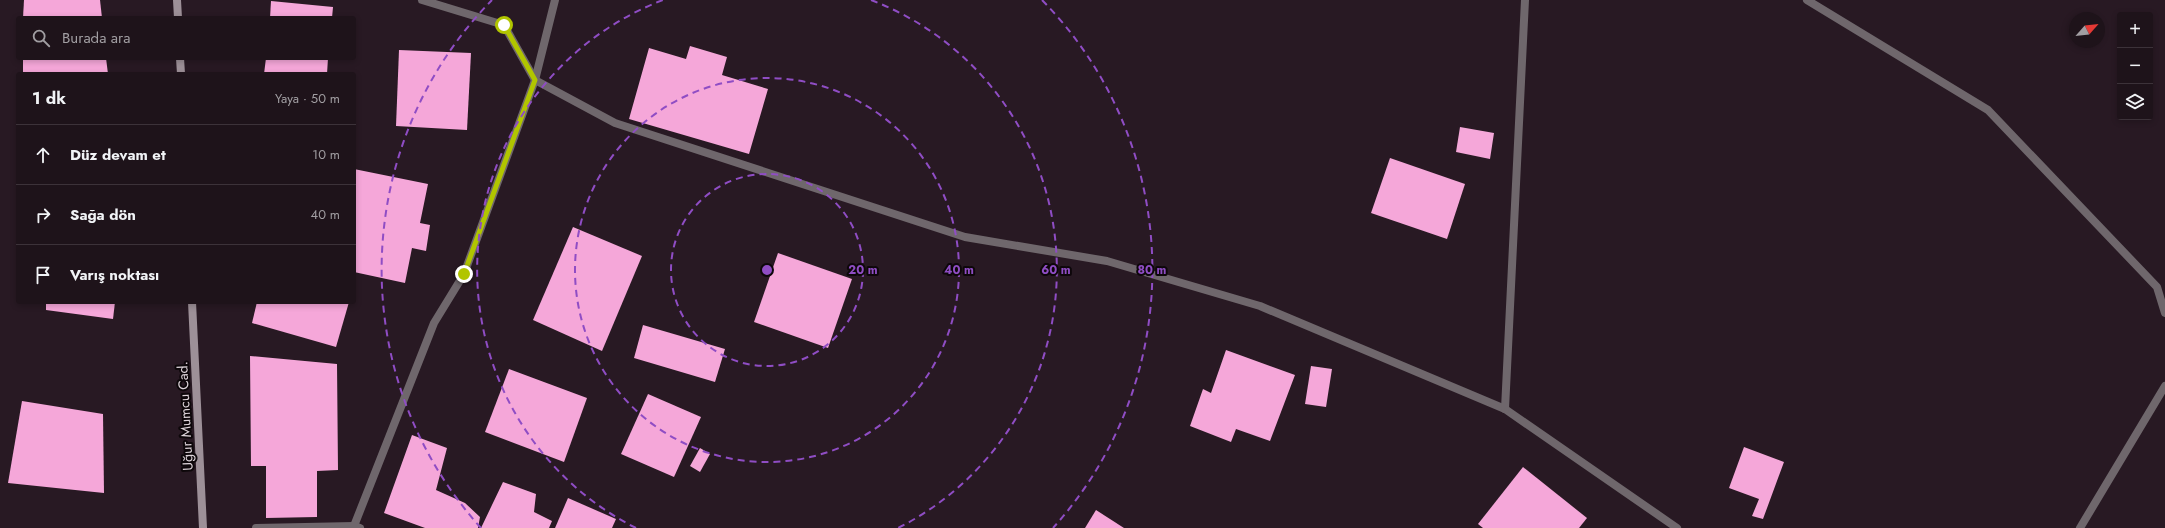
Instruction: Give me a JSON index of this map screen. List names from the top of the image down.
{
  "streets": {
    "street": ["Uğur Mumcu Cad."]
  },
  "north": "top right",
  "page": {
    "map_buttons": ["+", "−"],
    "search": "Burada ara",
    "heading": ["1 dk", "Yaya · 50 m"],
    "list": [
      ["Düz devam et", "10 m"],
      ["Sağa dön", "40 m"],
      "Varış noktası"
    ]
  },
  "rings": [
    "20 m",
    "40 m",
    "60 m",
    "80 m"
  ]
}
